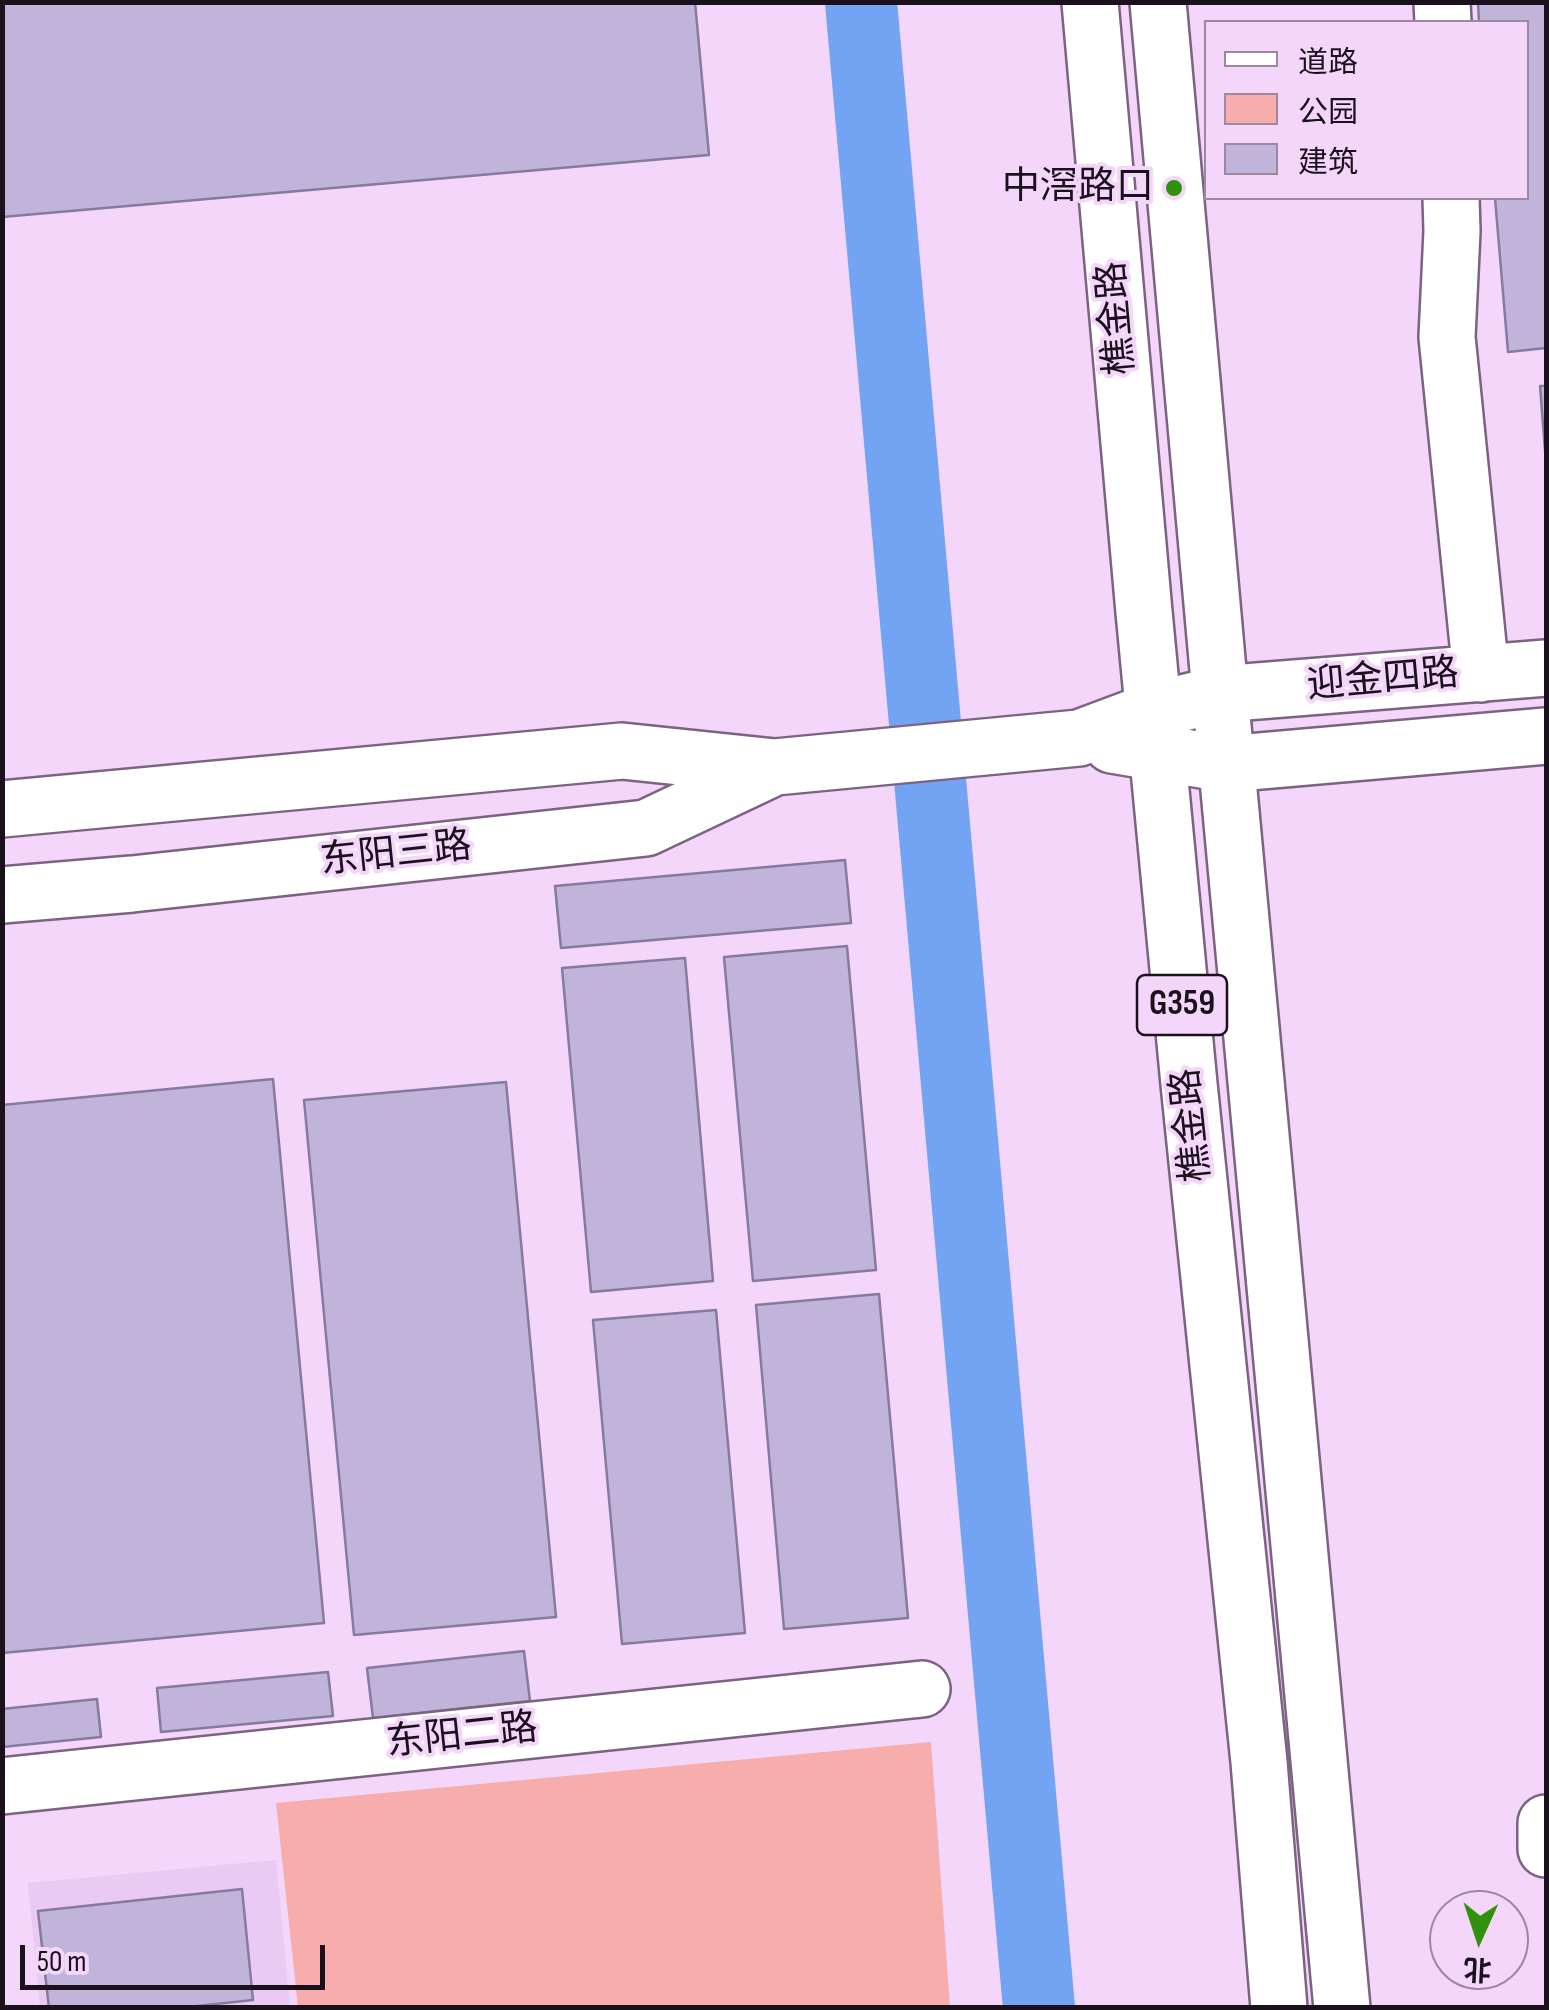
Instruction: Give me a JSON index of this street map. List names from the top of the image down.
{
  "streets": {
    "main road": [
      "樵金路",
      "迎金四路",
      "东阳三路",
      "G359",
      "东阳二路"
    ]
  },
  "crossings": [
    ["樵金路", "迎金四路"],
    ["樵金路", "东阳三路"],
    ["迎金四路", "东阳三路"]
  ],
  "places": ["中滘路口"],
  "legend": ["道路", "公园", "建筑"],
  "scale_bar": "50 m",
  "north": "bottom"
}
